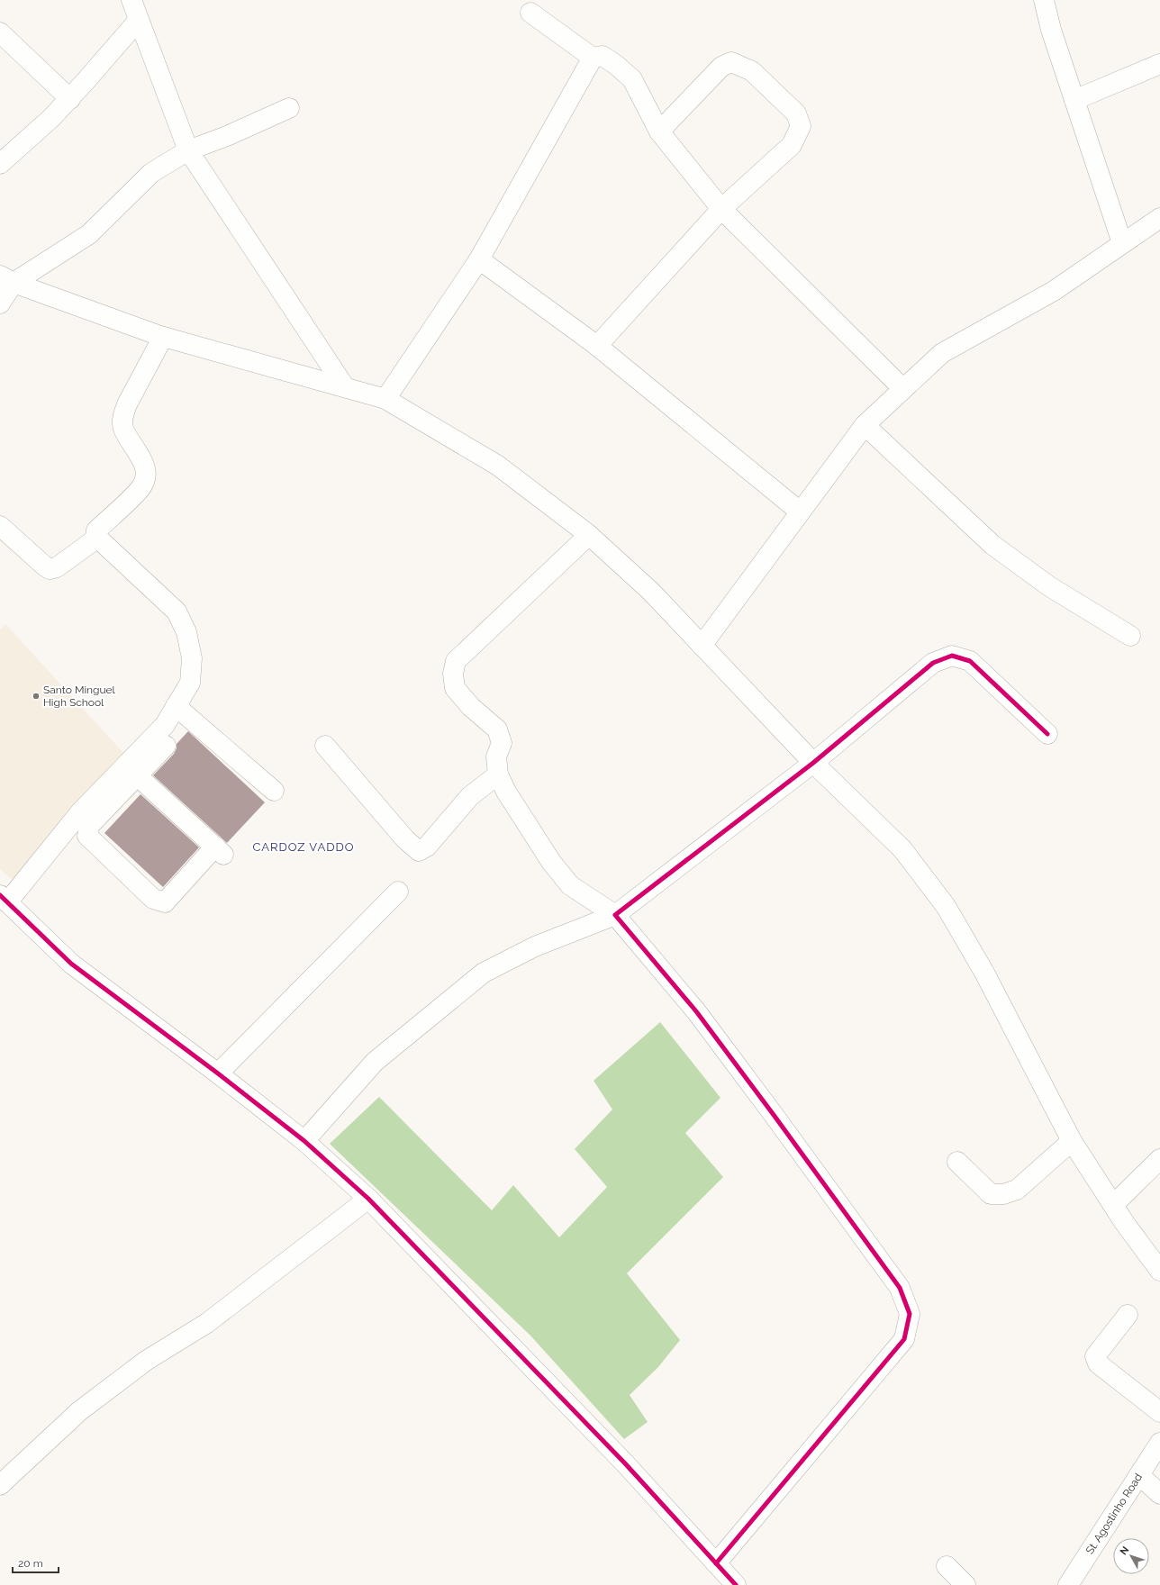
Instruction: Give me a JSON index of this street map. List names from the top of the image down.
{
  "streets": {
    "street": ["St. Agostinho Road"]
  },
  "districts": ["CARDOZ VADDO"],
  "places": ["Santo Minguel High School"],
  "scale_bar": "20 m",
  "north": "top left"
}
